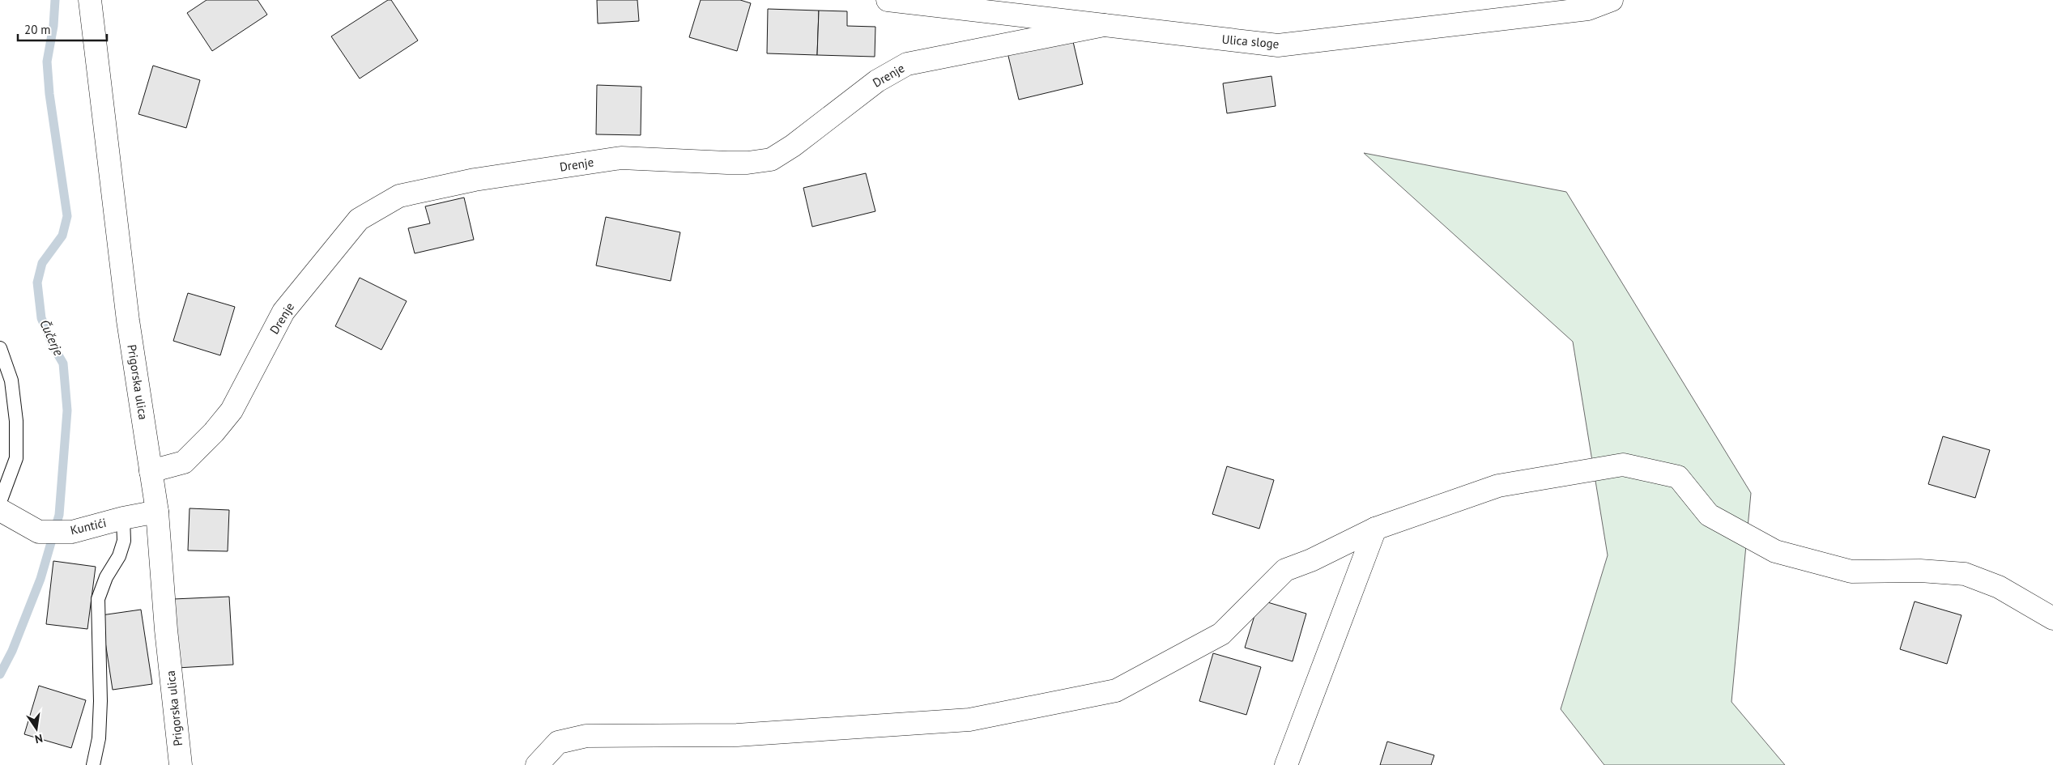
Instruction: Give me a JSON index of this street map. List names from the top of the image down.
{
  "streets": {
    "street": [
      "Ulica sloge",
      "Drenje",
      "Prigorska ulica",
      "Kuntići"
    ]
  },
  "crossings": [
    ["Ulica sloge", "Drenje"],
    ["Drenje", "Prigorska ulica"],
    ["Prigorska ulica", "Kuntići"]
  ],
  "water": ["Čučerje"],
  "scale_bar": "20 m",
  "north": "bottom"
}
